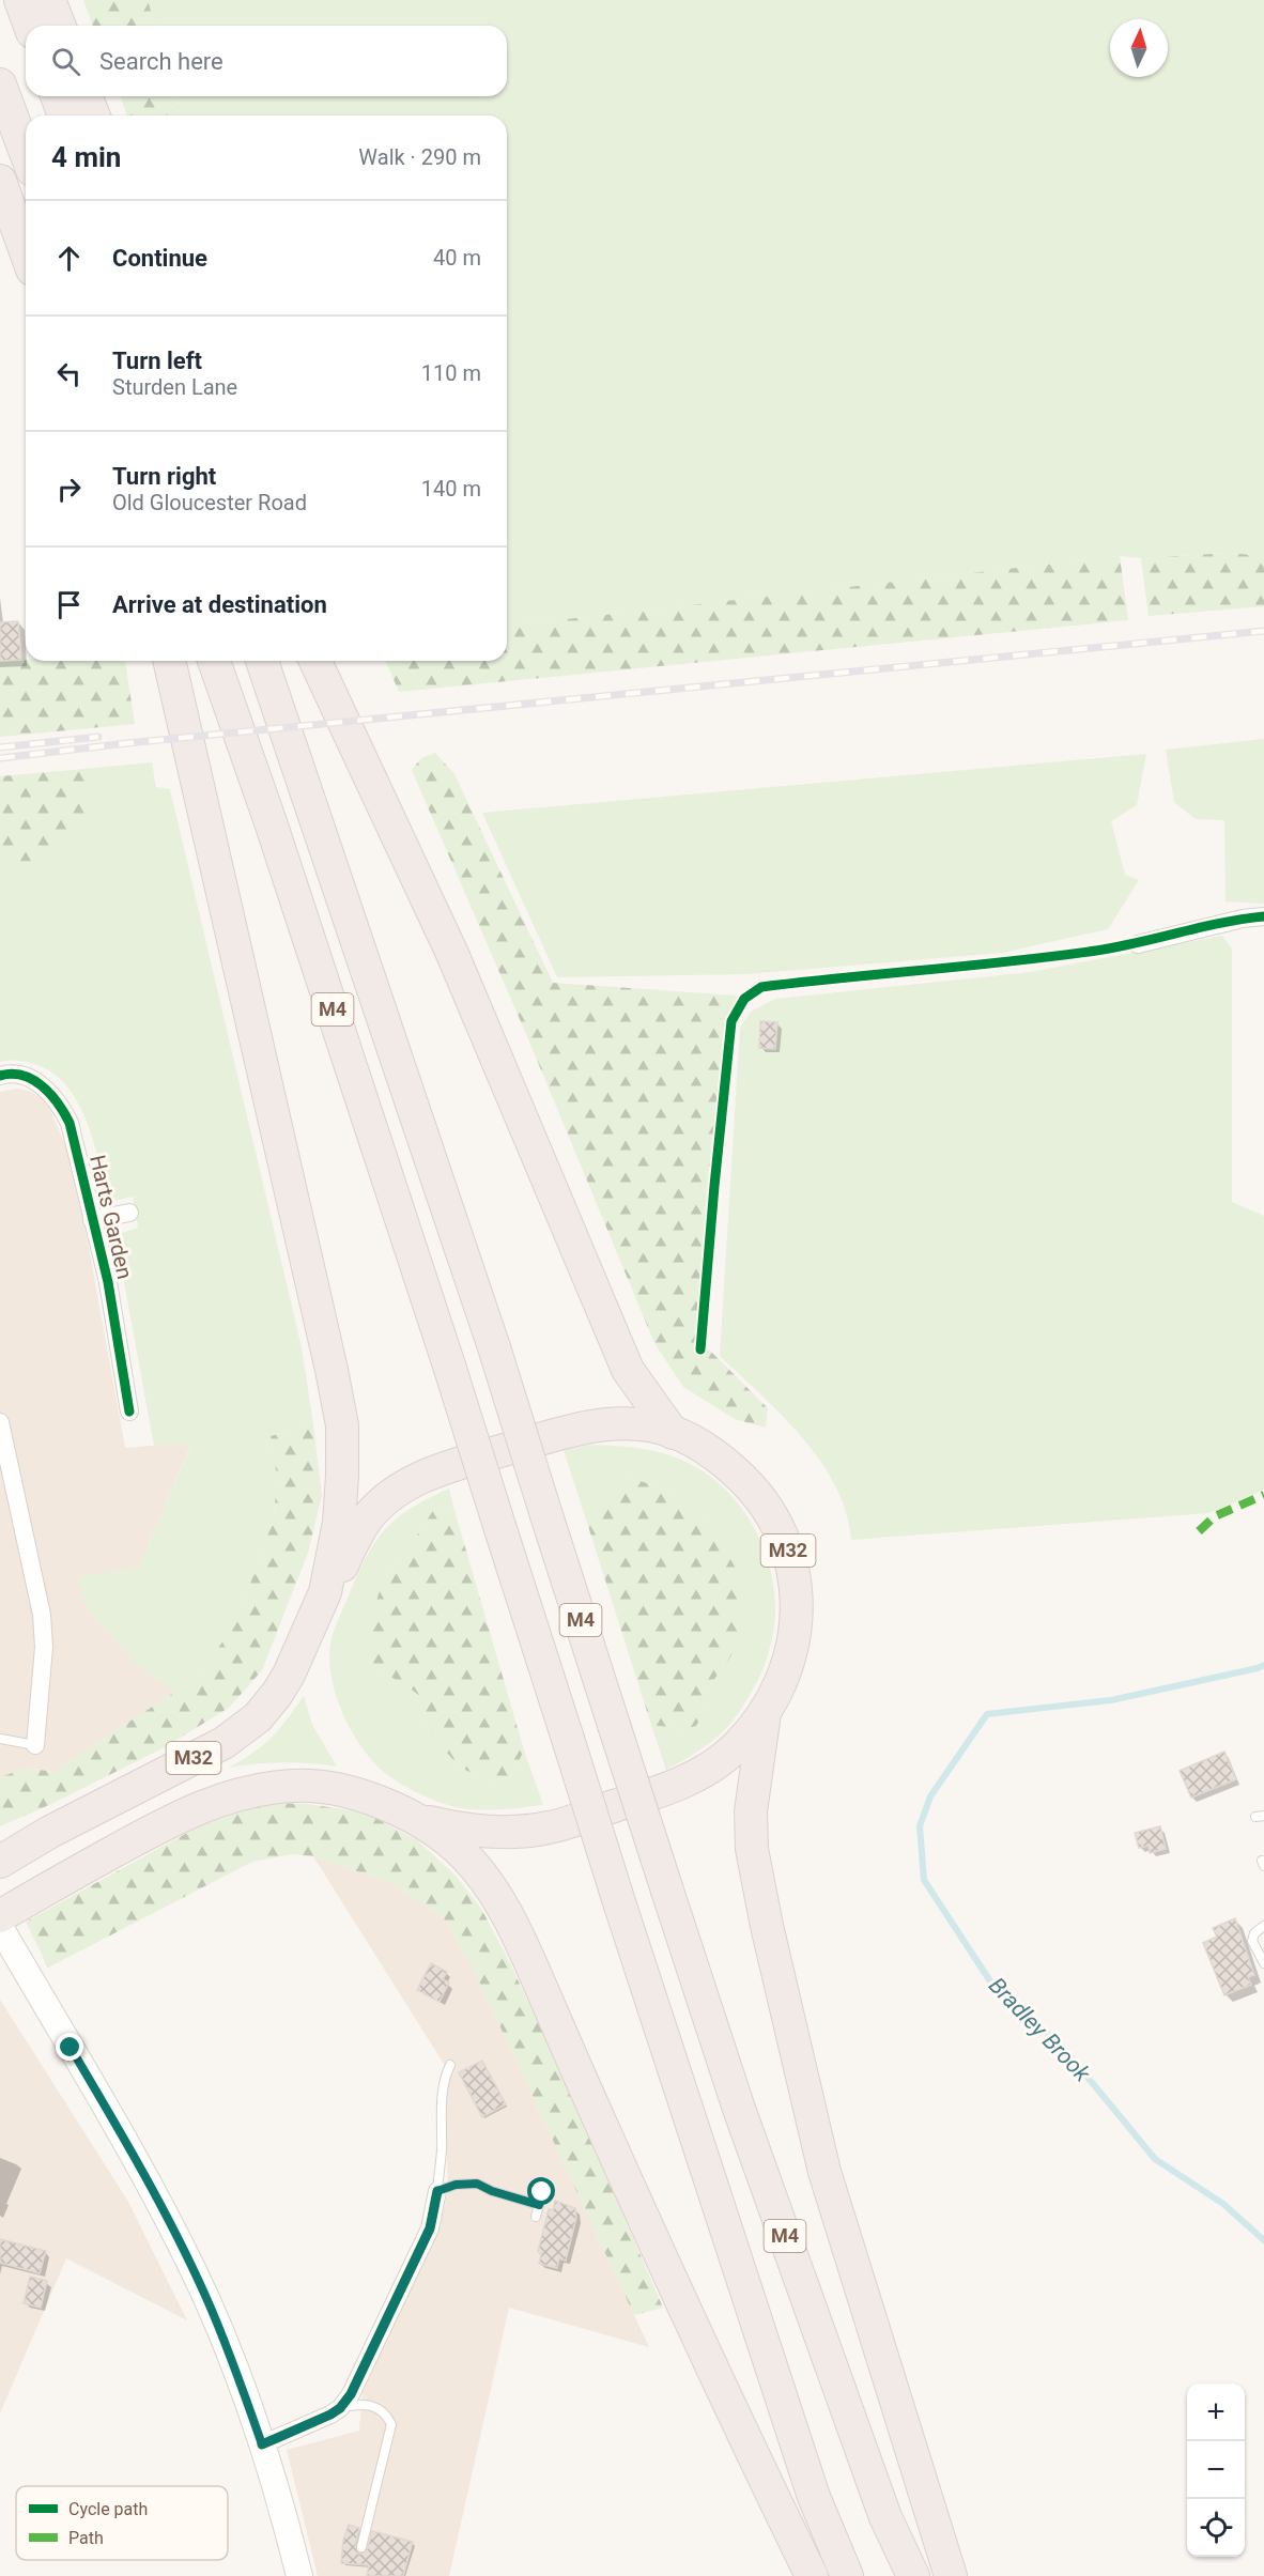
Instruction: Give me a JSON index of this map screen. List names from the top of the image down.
{
  "streets": {
    "highway": ["M4", "M32"],
    "street": ["Harts Garden"]
  },
  "water": ["Bradley Brook"],
  "legend": ["Cycle path", "Path"],
  "north": "top",
  "page": {
    "search": "Search here",
    "heading": ["4 min", "Walk · 290 m"],
    "list": [
      ["Continue", "40 m"],
      ["Turn left", "Sturden Lane", "110 m"],
      ["Turn right", "Old Gloucester Road", "140 m"],
      "Arrive at destination"
    ],
    "map_buttons": ["+", "−"]
  }
}
